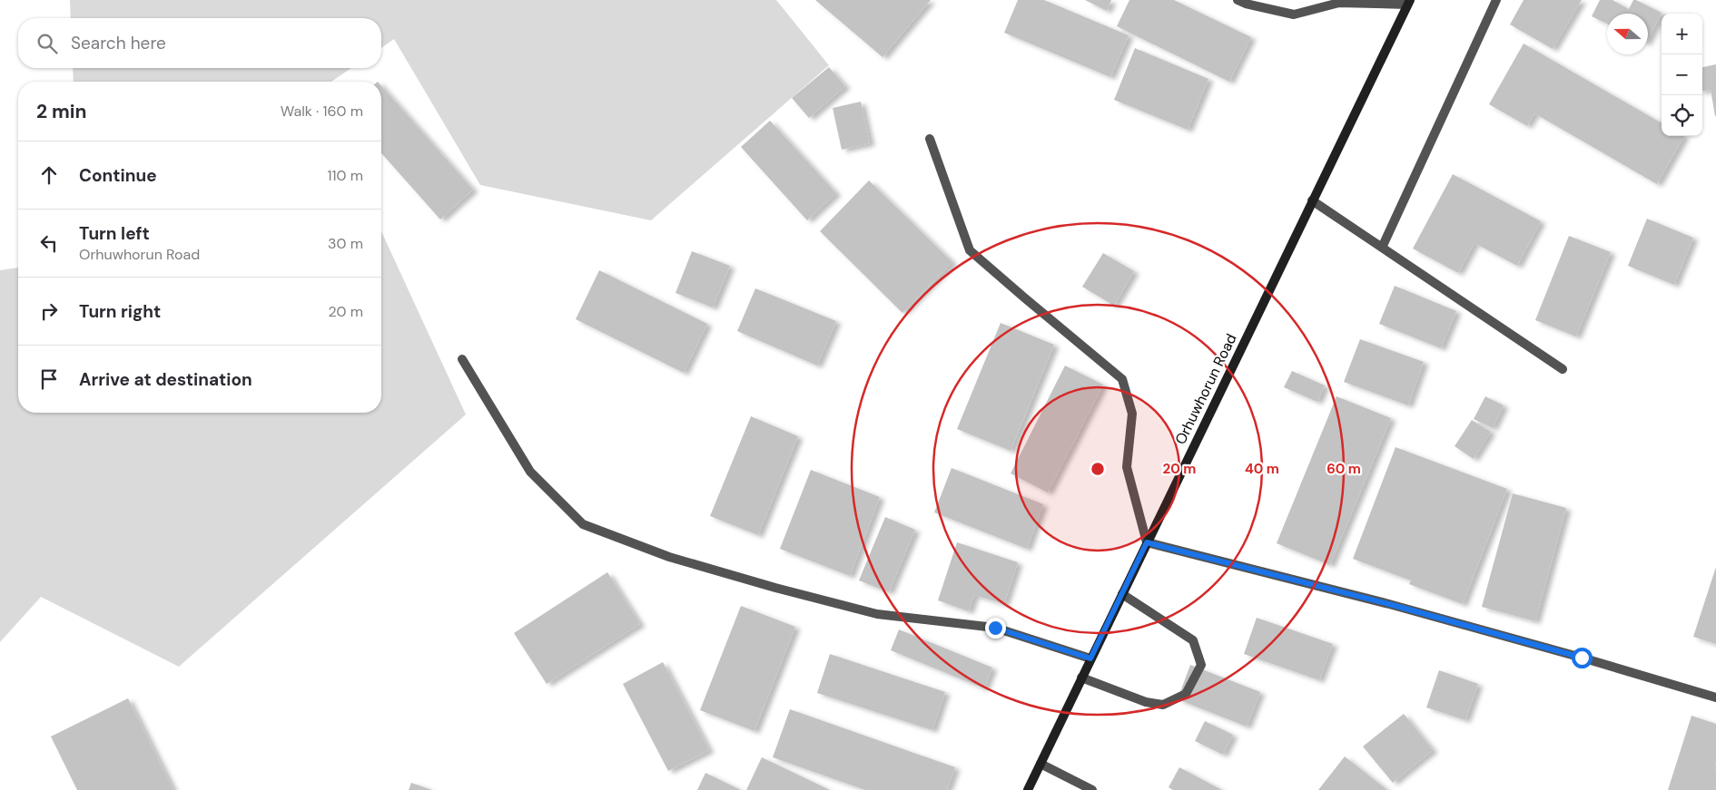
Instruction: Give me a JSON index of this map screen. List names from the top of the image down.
{
  "streets": {
    "street": ["Orhuwhorun Road"]
  },
  "north": "left",
  "page": {
    "map_buttons": ["+", "−"],
    "search": "Search here",
    "heading": ["2 min", "Walk · 160 m"],
    "list": [
      ["Continue", "110 m"],
      ["Turn left", "Orhuwhorun Road", "30 m"],
      ["Turn right", "20 m"],
      "Arrive at destination"
    ]
  },
  "rings": ["20 m", "40 m", "60 m"]
}
